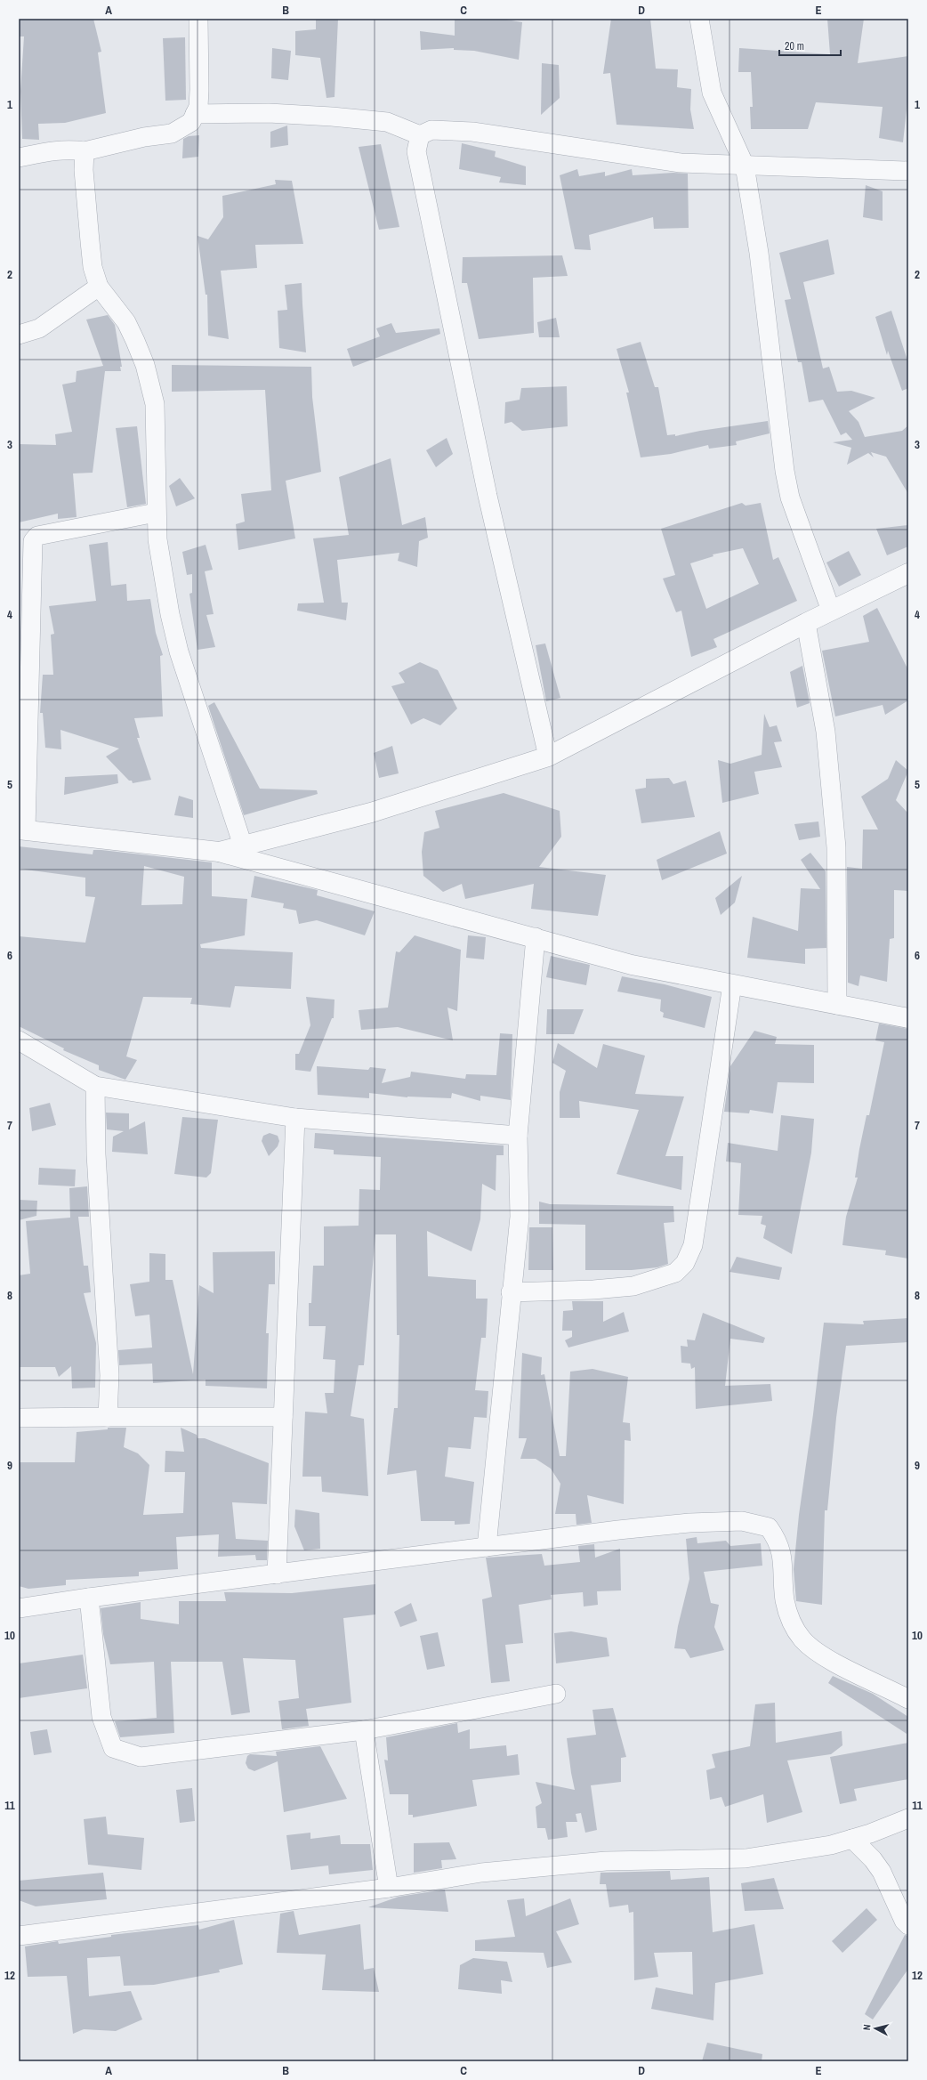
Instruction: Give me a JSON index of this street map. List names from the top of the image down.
{
  "scale_bar": "20 m",
  "north": "left",
  "grid": {
    "columns": [
      "A",
      "B",
      "C",
      "D",
      "E"
    ],
    "rows": [
      "1",
      "2",
      "3",
      "4",
      "5",
      "6",
      "7",
      "8",
      "9",
      "10",
      "11",
      "12"
    ]
  }
}
